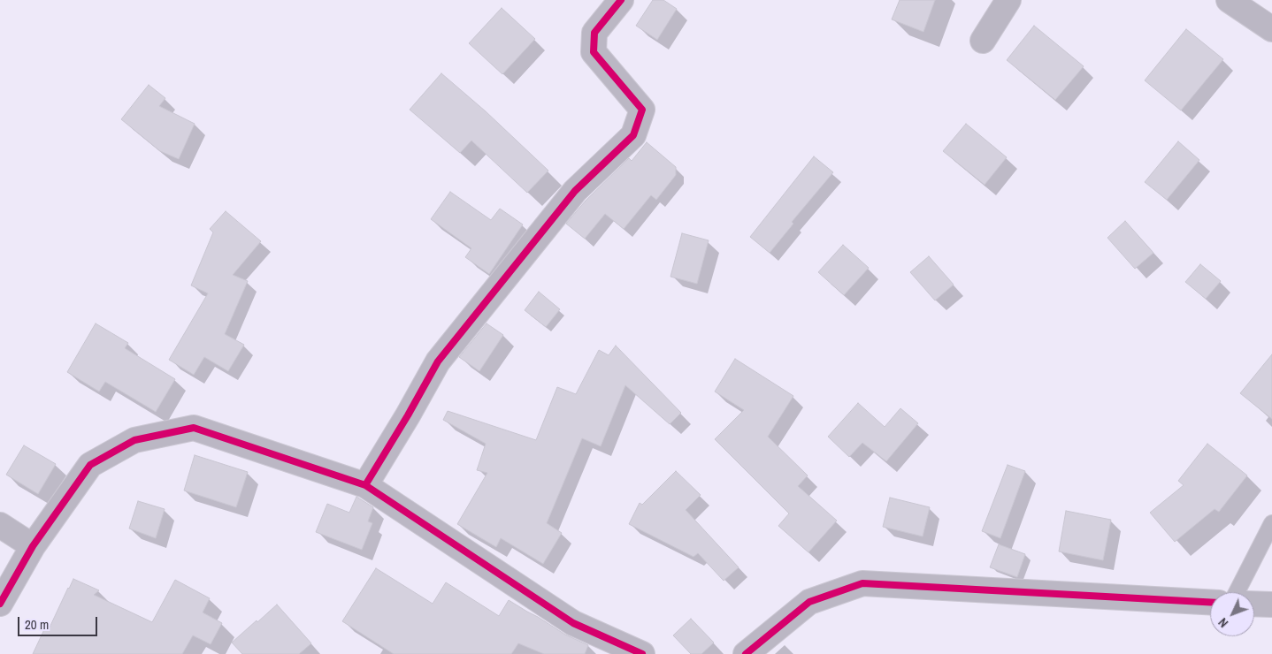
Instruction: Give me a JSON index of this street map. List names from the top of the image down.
{
  "scale_bar": "20 m",
  "north": "bottom left"
}
